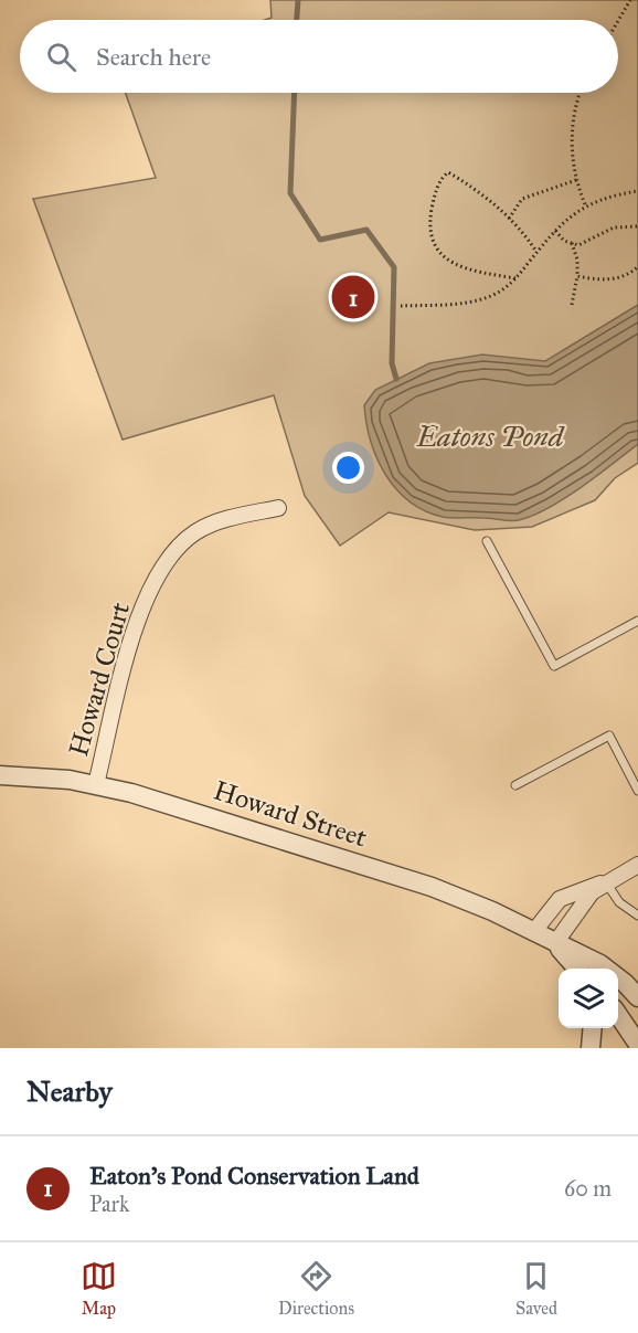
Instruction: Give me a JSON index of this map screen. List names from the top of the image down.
{
  "streets": {
    "street": ["Howard Court", "Howard Street"]
  },
  "crossings": [
    ["Howard Court", "Howard Street"]
  ],
  "water": ["Eatons Pond"],
  "page": {
    "search": "Search here",
    "pins": "1",
    "heading": "Nearby",
    "list": [
      {
        "mark": "1",
        "name": "Eaton's Pond Conservation Land",
        "note": "Park",
        "value": "60 m"
      }
    ],
    "nav": ["Map", "Directions", "Saved"]
  }
}
